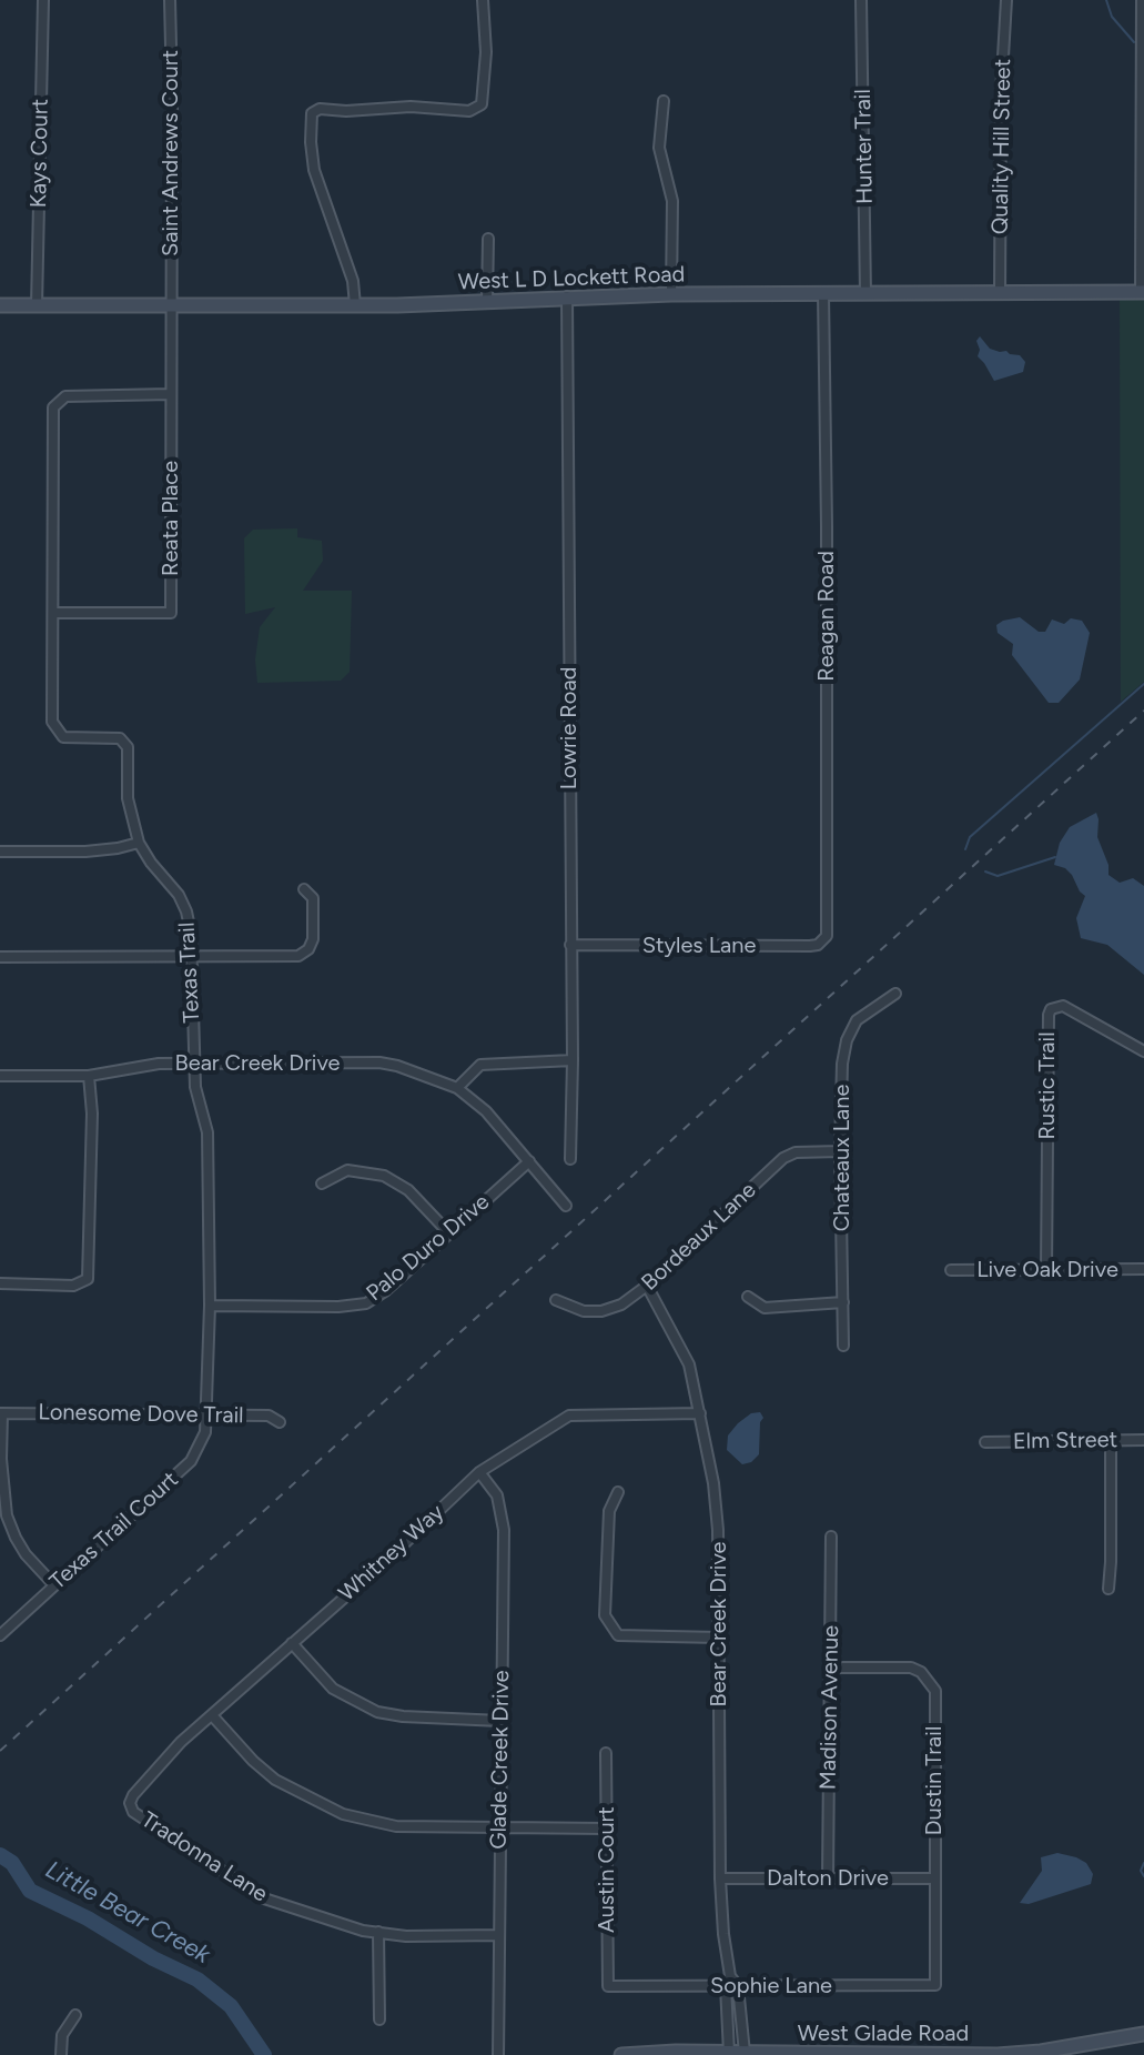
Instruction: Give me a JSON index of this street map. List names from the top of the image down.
{
  "streets": {
    "main road": ["West L D Lockett Road", "West Glade Road"],
    "street": [
      "Hunter Trail",
      "Quality Hill Street",
      "Kays Court",
      "Saint Andrews Court",
      "Reata Place",
      "Reagan Road",
      "Lowrie Road",
      "Styles Lane",
      "Texas Trail",
      "Bear Creek Drive",
      "Rustic Trail",
      "Chateaux Lane",
      "Bordeaux Lane",
      "Palo Duro Drive",
      "Live Oak Drive",
      "Lonesome Dove Trail",
      "Elm Street",
      "Texas Trail Court",
      "Whitney Way",
      "Madison Avenue",
      "Glade Creek Drive",
      "Dustin Trail",
      "Tradonna Lane",
      "Austin Court",
      "Dalton Drive",
      "Sophie Lane"
    ]
  },
  "crossings": [
    ["Hunter Trail", "West L D Lockett Road"],
    ["Quality Hill Street", "West L D Lockett Road"],
    ["Kays Court", "West L D Lockett Road"],
    ["Saint Andrews Court", "West L D Lockett Road"],
    ["Saint Andrews Court", "Reata Place"],
    ["West L D Lockett Road", "Reata Place"],
    ["West L D Lockett Road", "Reagan Road"],
    ["West L D Lockett Road", "Lowrie Road"],
    ["Reata Place", "Texas Trail"],
    ["Reagan Road", "Styles Lane"],
    ["Lowrie Road", "Styles Lane"],
    ["Texas Trail", "Bear Creek Drive"],
    ["Texas Trail", "Palo Duro Drive"],
    ["Texas Trail", "Lonesome Dove Trail"],
    ["Texas Trail", "Texas Trail Court"],
    ["Bear Creek Drive", "Bordeaux Lane"],
    ["Bear Creek Drive", "Palo Duro Drive"],
    ["Bear Creek Drive", "Whitney Way"],
    ["Bear Creek Drive", "Dalton Drive"],
    ["Bear Creek Drive", "Sophie Lane"],
    ["Rustic Trail", "Live Oak Drive"],
    ["Chateaux Lane", "Bordeaux Lane"],
    ["Lonesome Dove Trail", "Texas Trail Court"],
    ["Whitney Way", "Glade Creek Drive"],
    ["Whitney Way", "Tradonna Lane"],
    ["Madison Avenue", "Dustin Trail"],
    ["Madison Avenue", "Dalton Drive"],
    ["Glade Creek Drive", "Tradonna Lane"],
    ["Dustin Trail", "Dalton Drive"],
    ["Dustin Trail", "Sophie Lane"],
    ["Austin Court", "Sophie Lane"]
  ],
  "water": ["Little Bear Creek"]
}
